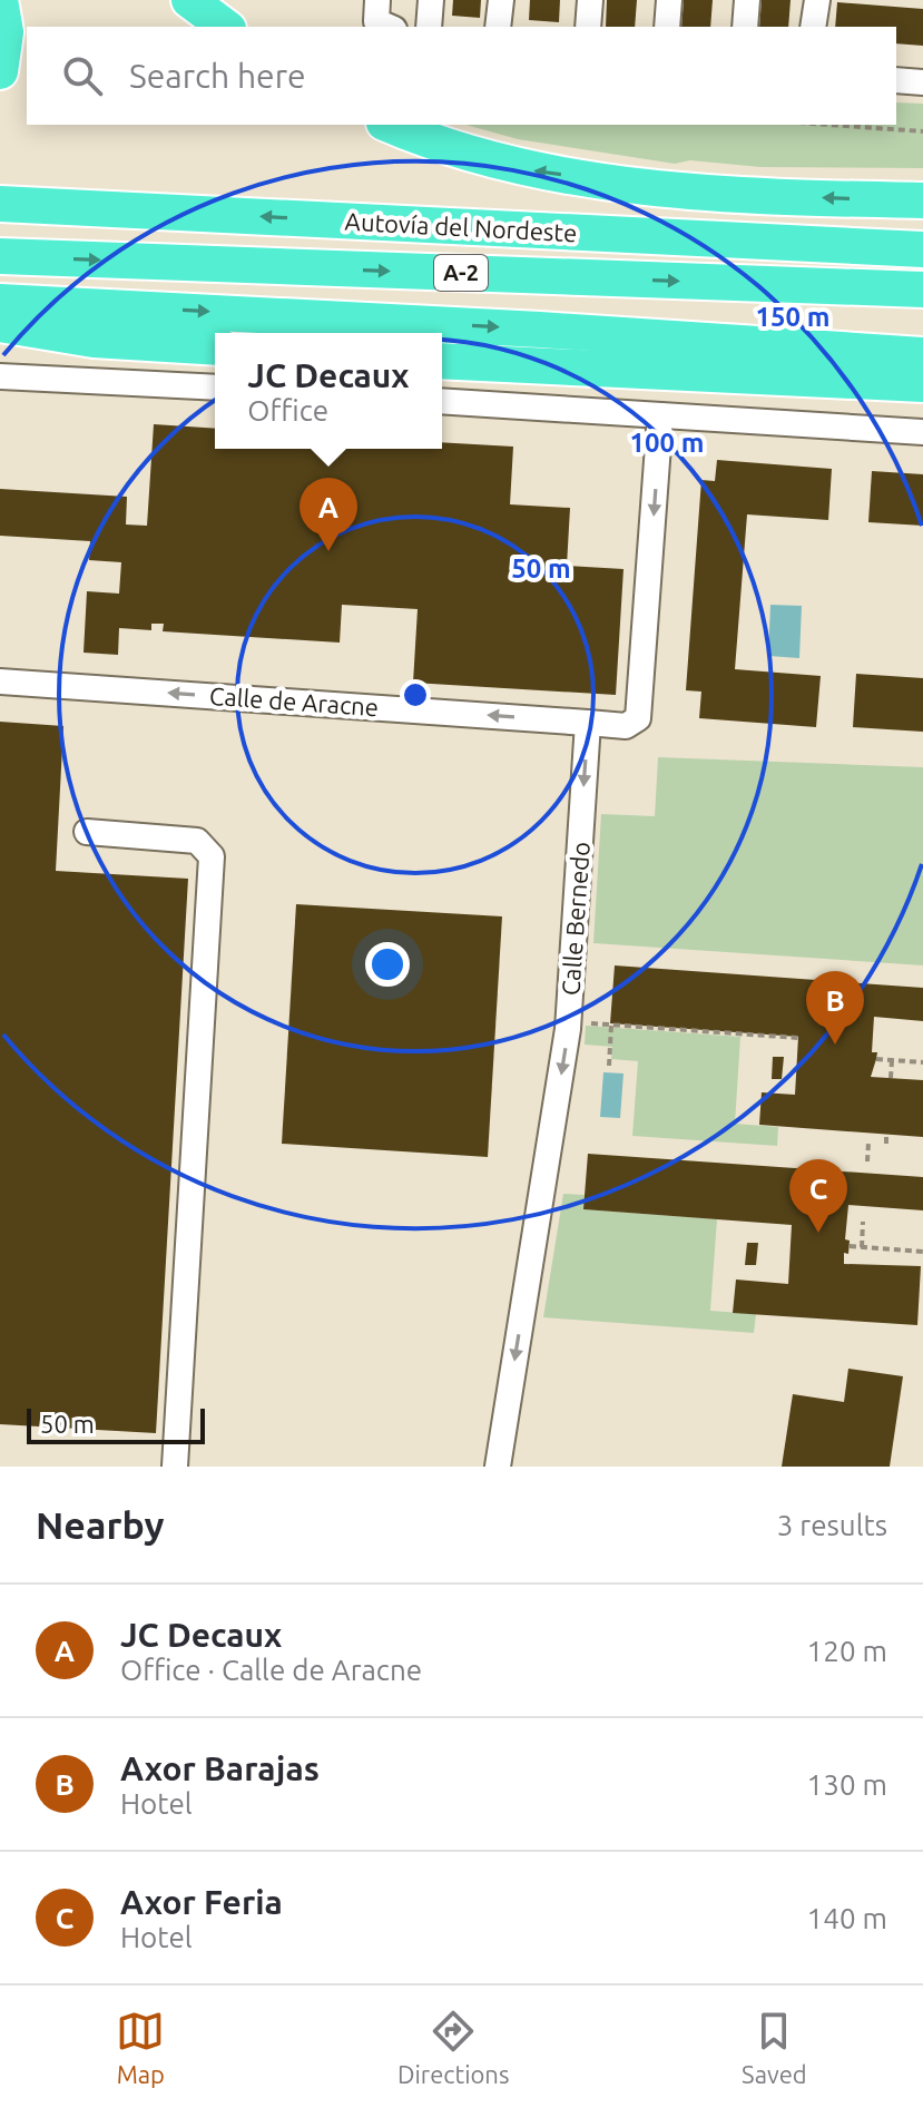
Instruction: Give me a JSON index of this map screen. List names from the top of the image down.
{
  "streets": {
    "highway": ["Autovía del Nordeste", "A-2"],
    "street": ["Calle de Aracne", "Calle Bernedo"]
  },
  "crossings": [
    ["Calle de Aracne", "Calle Bernedo"]
  ],
  "one_way": ["Calle de Aracne", "Calle Bernedo"],
  "scale_bar": "50 m",
  "page": {
    "search": "Search here",
    "popup": ["JC Decaux", "Office"],
    "pins": ["A", "B", "C"],
    "scale": "50 m",
    "heading": ["Nearby", "3 results"],
    "list": [
      {
        "mark": "A",
        "name": "JC Decaux",
        "note": "Office · Calle de Aracne",
        "value": "120 m"
      },
      {
        "mark": "B",
        "name": "Axor Barajas",
        "note": "Hotel",
        "value": "130 m"
      },
      {
        "mark": "C",
        "name": "Axor Feria",
        "note": "Hotel",
        "value": "140 m"
      }
    ],
    "nav": ["Map", "Directions", "Saved"]
  },
  "rings": ["150 m", "100 m", "50 m"]
}
